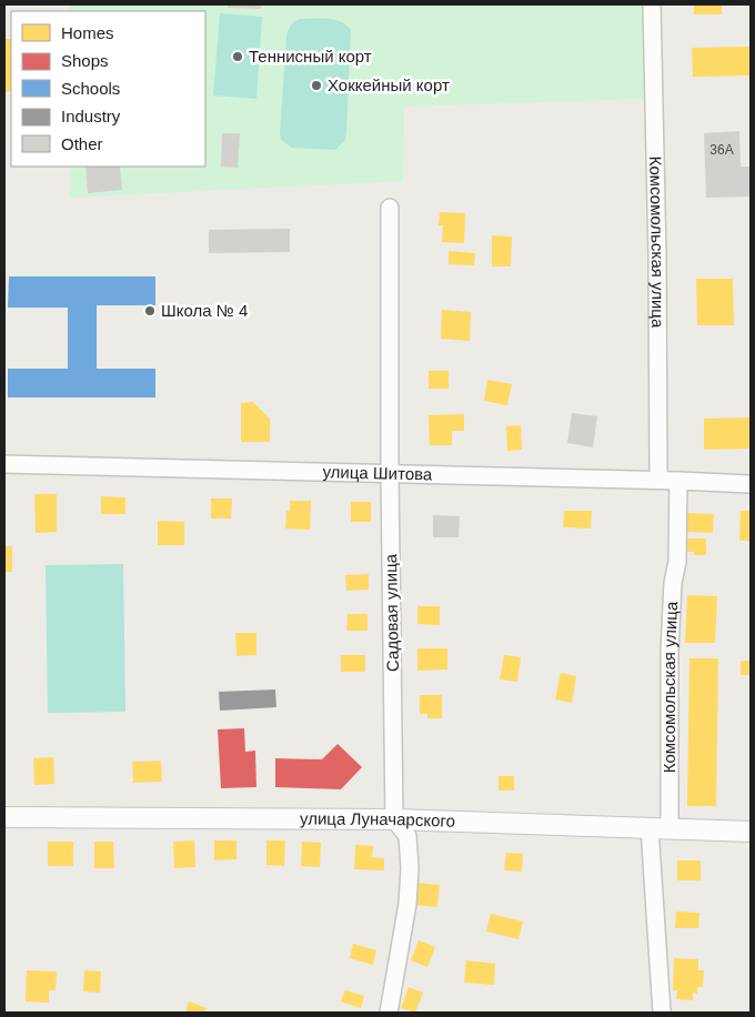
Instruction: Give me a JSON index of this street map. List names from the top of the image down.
{
  "streets": {
    "street": [
      "Комсомольская улица",
      "улица Шитова",
      "Садовая улица",
      "улица Луначарского"
    ]
  },
  "crossings": [
    ["Комсомольская улица", "улица Шитова"],
    ["Комсомольская улица", "улица Луначарского"],
    ["улица Шитова", "Садовая улица"],
    ["Садовая улица", "улица Луначарского"]
  ],
  "places": ["Теннисный корт", "Хоккейный корт", "Школа № 4"],
  "house_numbers": ["36А"],
  "legend": [
    "Homes",
    "Shops",
    "Schools",
    "Industry",
    "Other"
  ]
}
